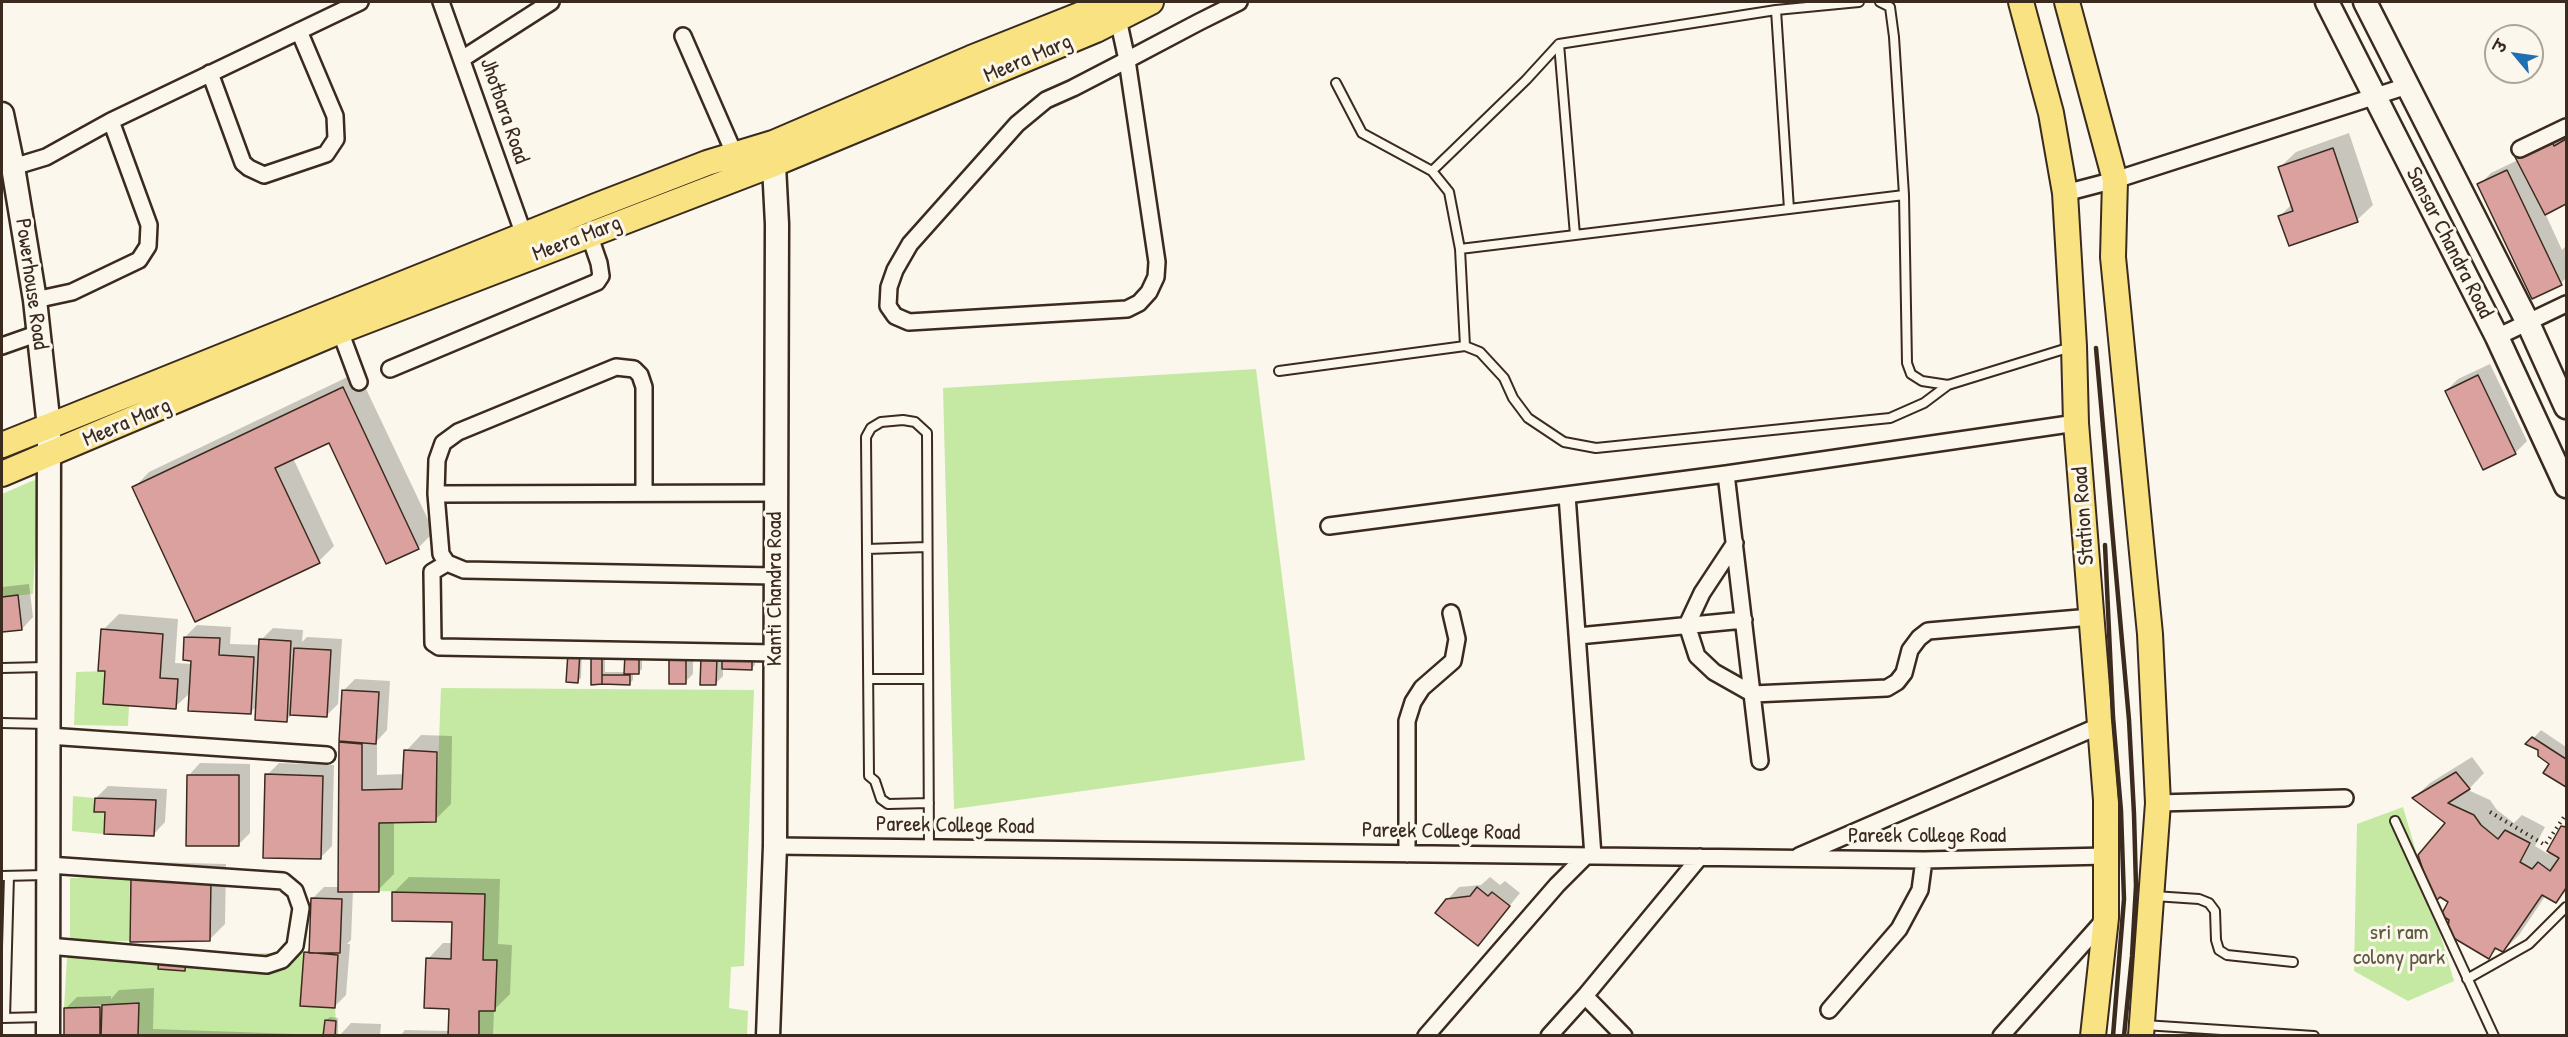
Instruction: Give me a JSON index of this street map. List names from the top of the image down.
{
  "streets": {
    "main road": ["Meera Marg", "Station Road"],
    "street": [
      "Jhotbara Road",
      "Sansar Chandra Road",
      "Powerhouse Road",
      "Kanti Chandra Road",
      "Pareek College Road"
    ]
  },
  "crossings": [
    ["Meera Marg", "Jhotbara Road"],
    ["Meera Marg", "Powerhouse Road"],
    ["Meera Marg", "Kanti Chandra Road"],
    ["Station Road", "Pareek College Road"],
    ["Kanti Chandra Road", "Pareek College Road"]
  ],
  "parks": ["sri ram colony park"],
  "north": "top left"
}
